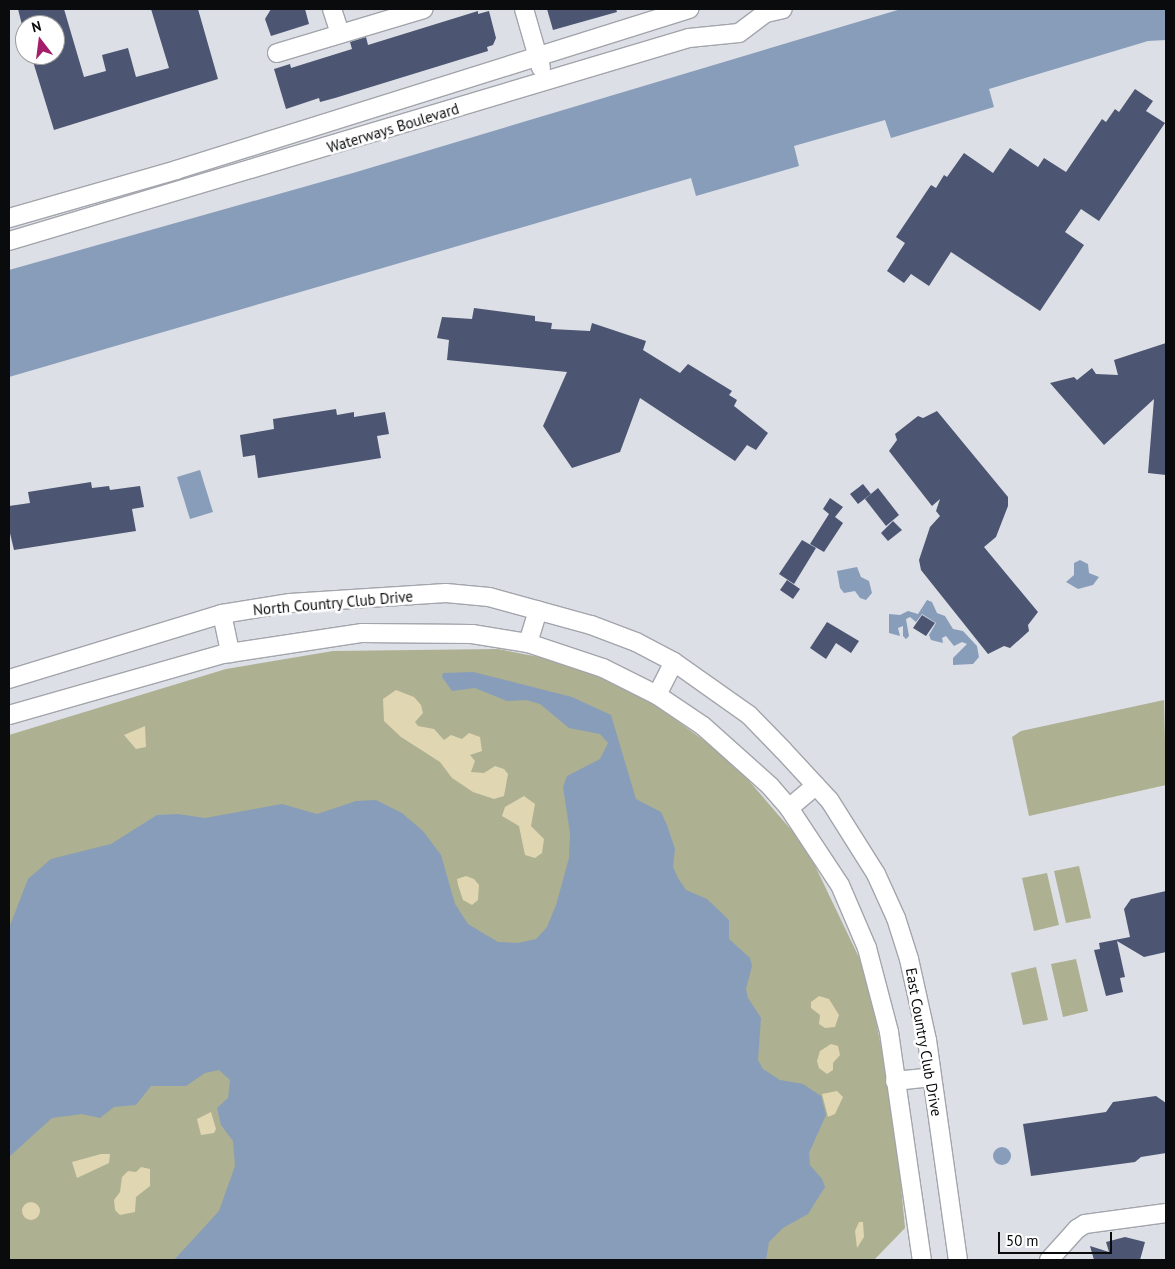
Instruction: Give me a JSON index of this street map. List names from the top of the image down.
{
  "streets": {
    "street": ["Waterways Boulevard", "North Country Club Drive", "East Country Club Drive"]
  },
  "crossings": [
    ["North Country Club Drive", "East Country Club Drive"]
  ],
  "scale_bar": "50 m",
  "north": "top"
}
